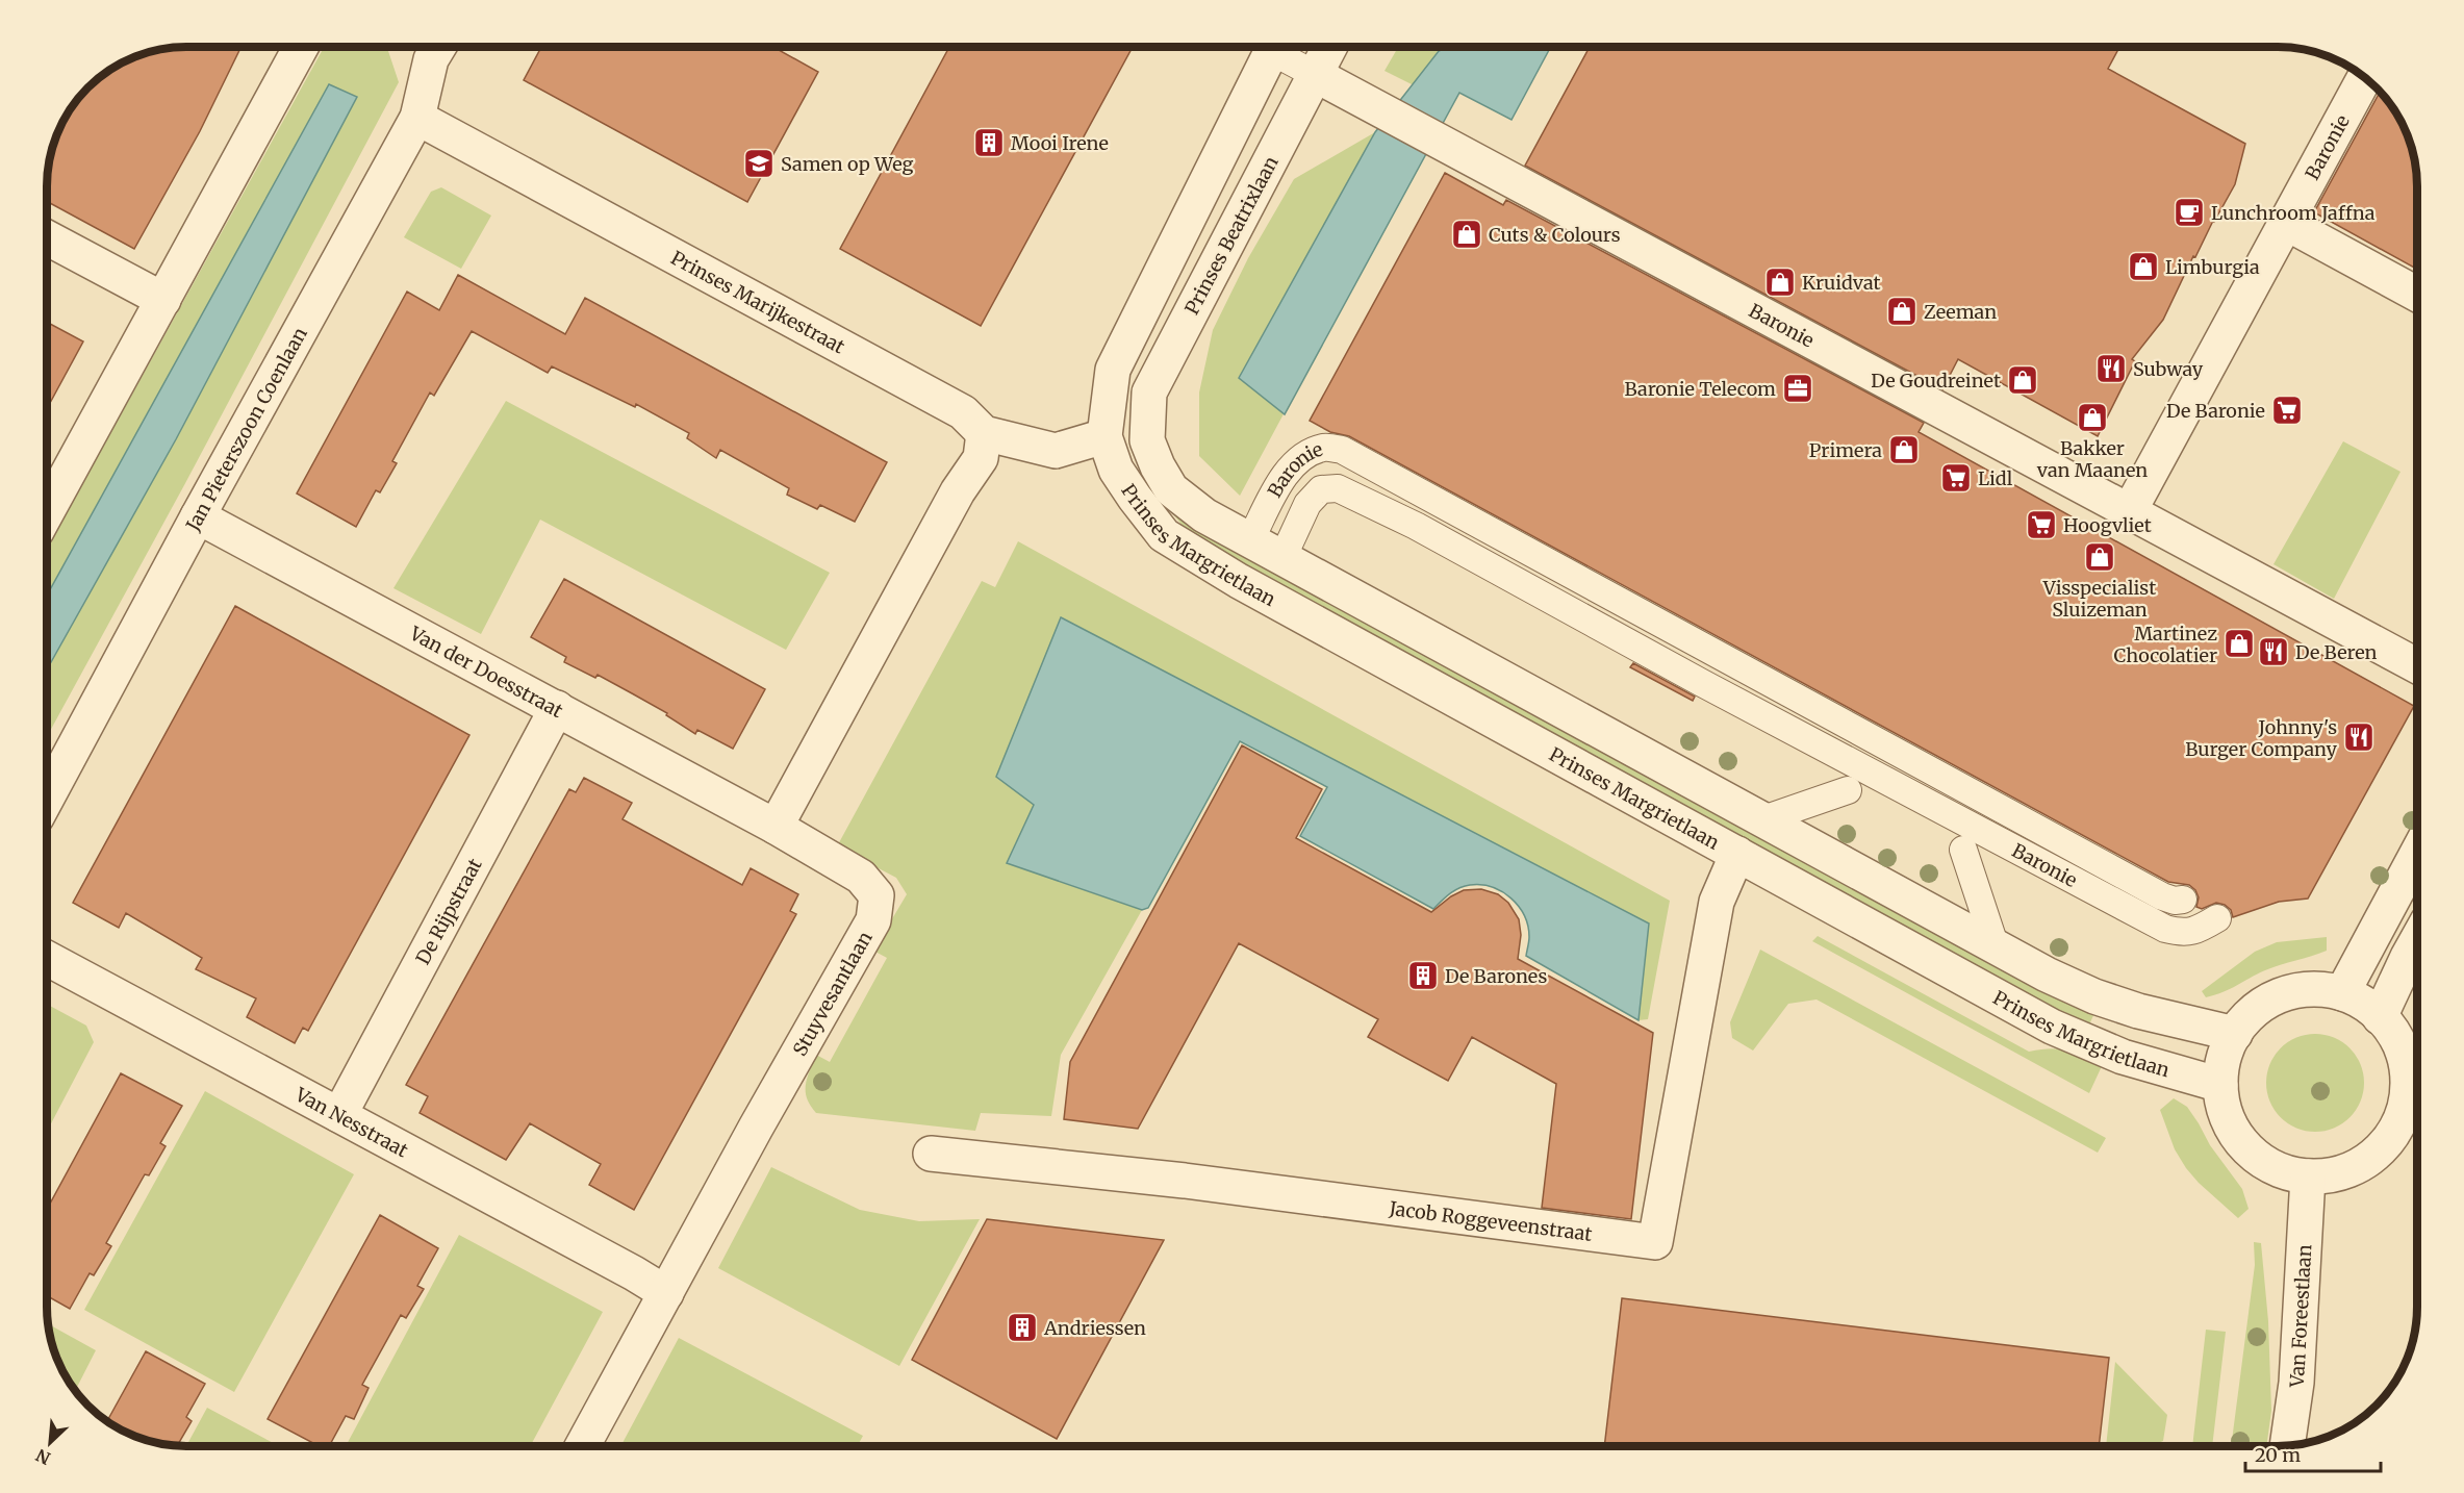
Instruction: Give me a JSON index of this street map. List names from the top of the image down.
{
  "streets": {
    "street": [
      "Baronie",
      "Prinses Beatrixlaan",
      "Prinses Marijkestraat",
      "Jan Pieterszoon Coenlaan",
      "Prinses Margrietlaan",
      "Van der Doesstraat",
      "De Rijpstraat",
      "Stuyvesantlaan",
      "Van Nesstraat",
      "Jacob Roggeveenstraat",
      "Van Foreestlaan"
    ]
  },
  "crossings": [
    ["Baronie", "Prinses Beatrixlaan"],
    ["Baronie", "Prinses Margrietlaan"],
    ["Prinses Beatrixlaan", "Prinses Margrietlaan"],
    ["Prinses Marijkestraat", "Jan Pieterszoon Coenlaan"],
    ["Jan Pieterszoon Coenlaan", "Van der Doesstraat"],
    ["Prinses Margrietlaan", "Jacob Roggeveenstraat"],
    ["Prinses Margrietlaan", "Van Foreestlaan"],
    ["Van der Doesstraat", "De Rijpstraat"],
    ["Van der Doesstraat", "Stuyvesantlaan"],
    ["De Rijpstraat", "Van Nesstraat"],
    ["Stuyvesantlaan", "Van Nesstraat"]
  ],
  "places": {
    "building": ["Mooi Irene", "De Barones", "Andriessen"],
    "school or university": ["Samen op Weg"],
    "cafe": ["Lunchroom Jaffna"],
    "shop": [
      "Cuts & Colours",
      "Limburgia",
      "Kruidvat",
      "Zeeman",
      "De Goudreinet",
      "Bakker van Maanen",
      "Primera",
      "Visspecialist Sluizeman",
      "Martinez Chocolatier"
    ],
    "restaurant": ["Subway", "De Beren", "Johnny's Burger Company"],
    "office": ["Baronie Telecom"],
    "supermarket": ["De Baronie", "Lidl", "Hoogvliet"]
  },
  "scale_bar": "20 m",
  "north": "bottom left"
}
